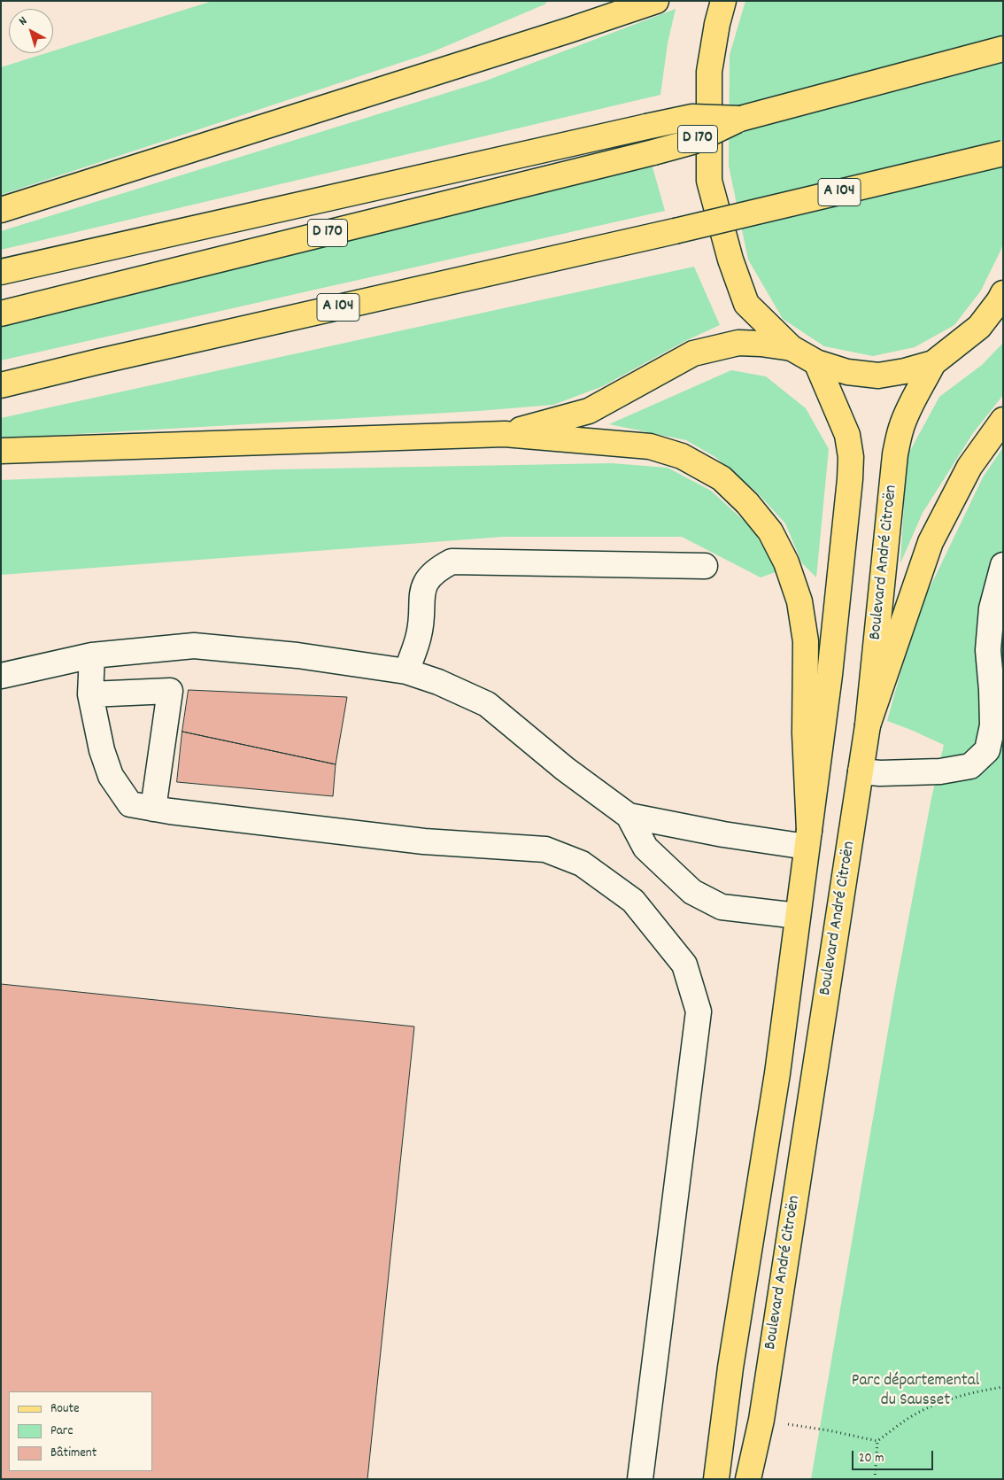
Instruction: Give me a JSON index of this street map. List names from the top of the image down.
{
  "streets": {
    "main road": ["D 170", "A 104", "Boulevard André Citroën"]
  },
  "parks": ["Parc départemental du Sausset"],
  "legend": ["Route", "Parc", "Bâtiment"],
  "scale_bar": "20 m",
  "north": "top left"
}
